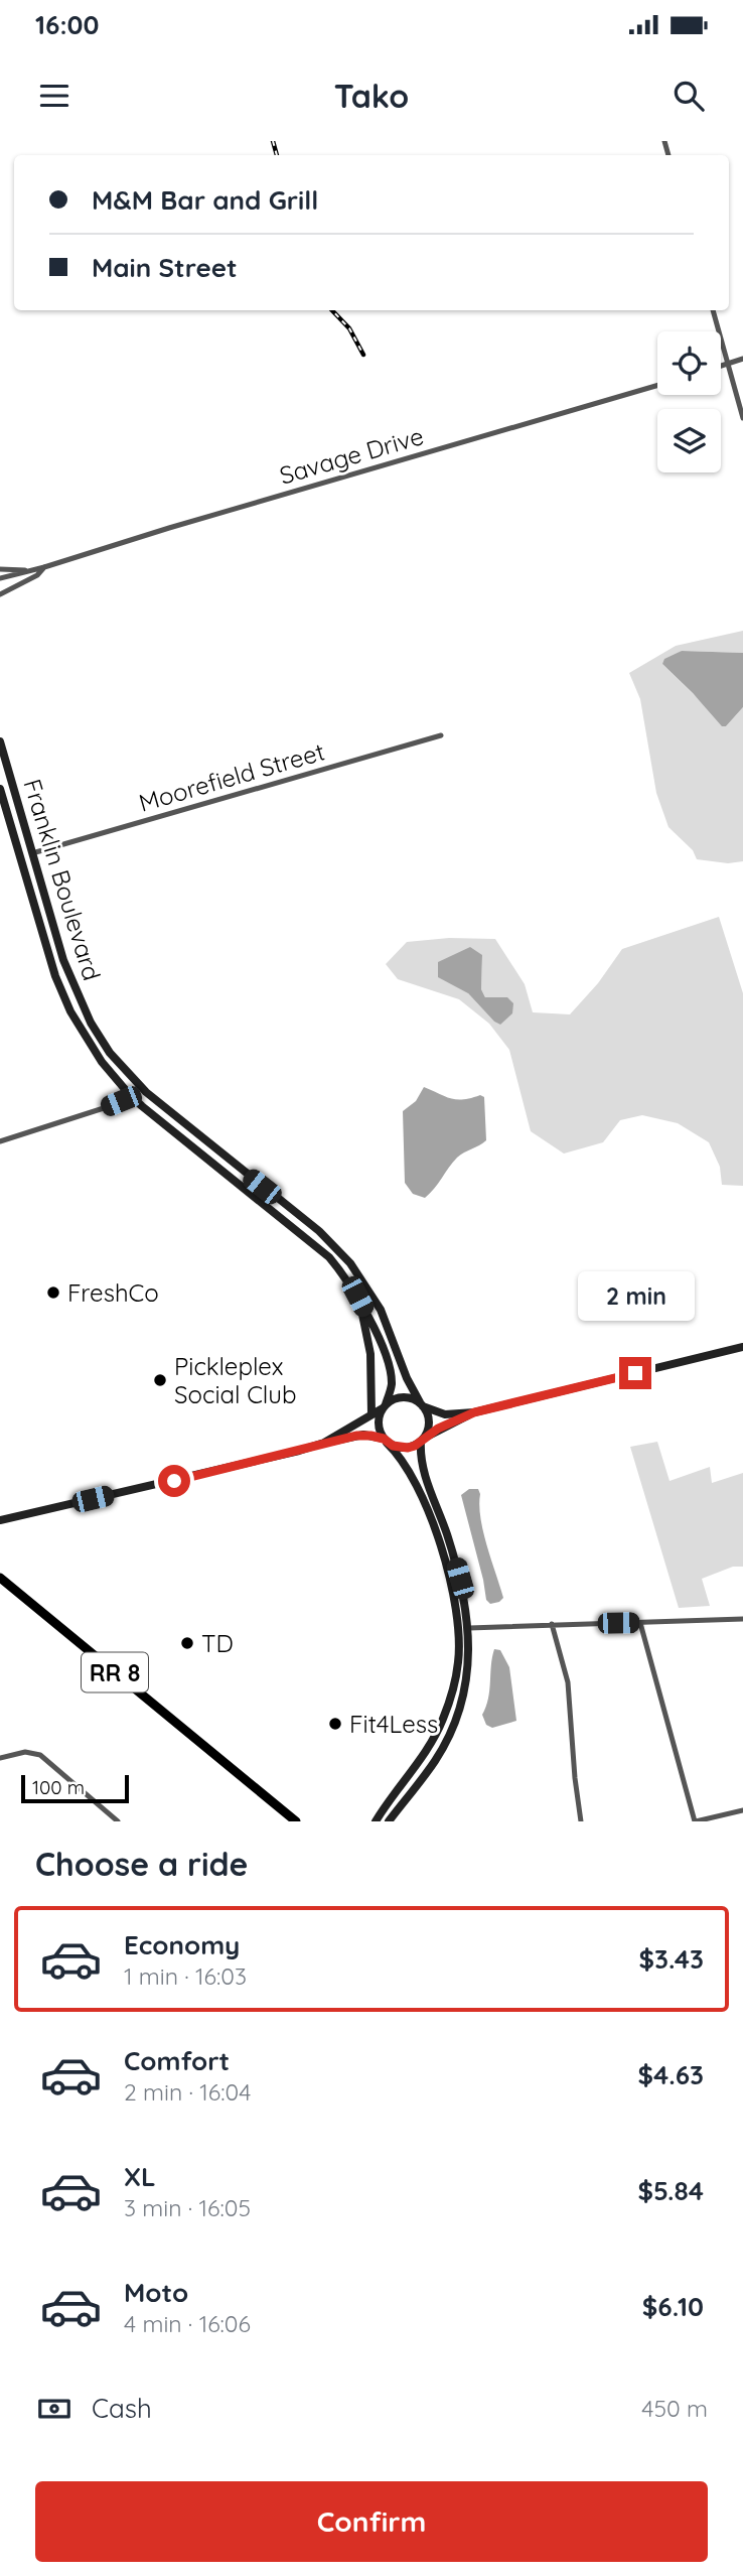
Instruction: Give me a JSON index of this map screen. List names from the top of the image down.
{
  "streets": {
    "main road": ["Franklin Boulevard", "RR 8"],
    "street": ["Savage Drive", "Moorefield Street"]
  },
  "crossings": [
    ["Moorefield Street", "Franklin Boulevard"]
  ],
  "places": [
    "FreshCo",
    "Pickleplex Social Club",
    "TD",
    "Fit4Less"
  ],
  "scale_bar": "100 m",
  "page": {
    "status": "16:00",
    "header": "Tako",
    "banner": ["M&M Bar and Grill", "Main Street"],
    "bubble": "2 min",
    "scale": "100 m",
    "heading": "Choose a ride",
    "list": [
      {
        "name": "Economy",
        "note": "1 min · 16:03",
        "value": "$3.43"
      },
      {
        "name": "Comfort",
        "note": "2 min · 16:04",
        "value": "$4.63"
      },
      {
        "name": "XL",
        "note": "3 min · 16:05",
        "value": "$5.84"
      },
      {
        "name": "Moto",
        "note": "4 min · 16:06",
        "value": "$6.10"
      }
    ],
    "pay": ["Cash", "450 m"],
    "buttons": "Confirm"
  }
}
